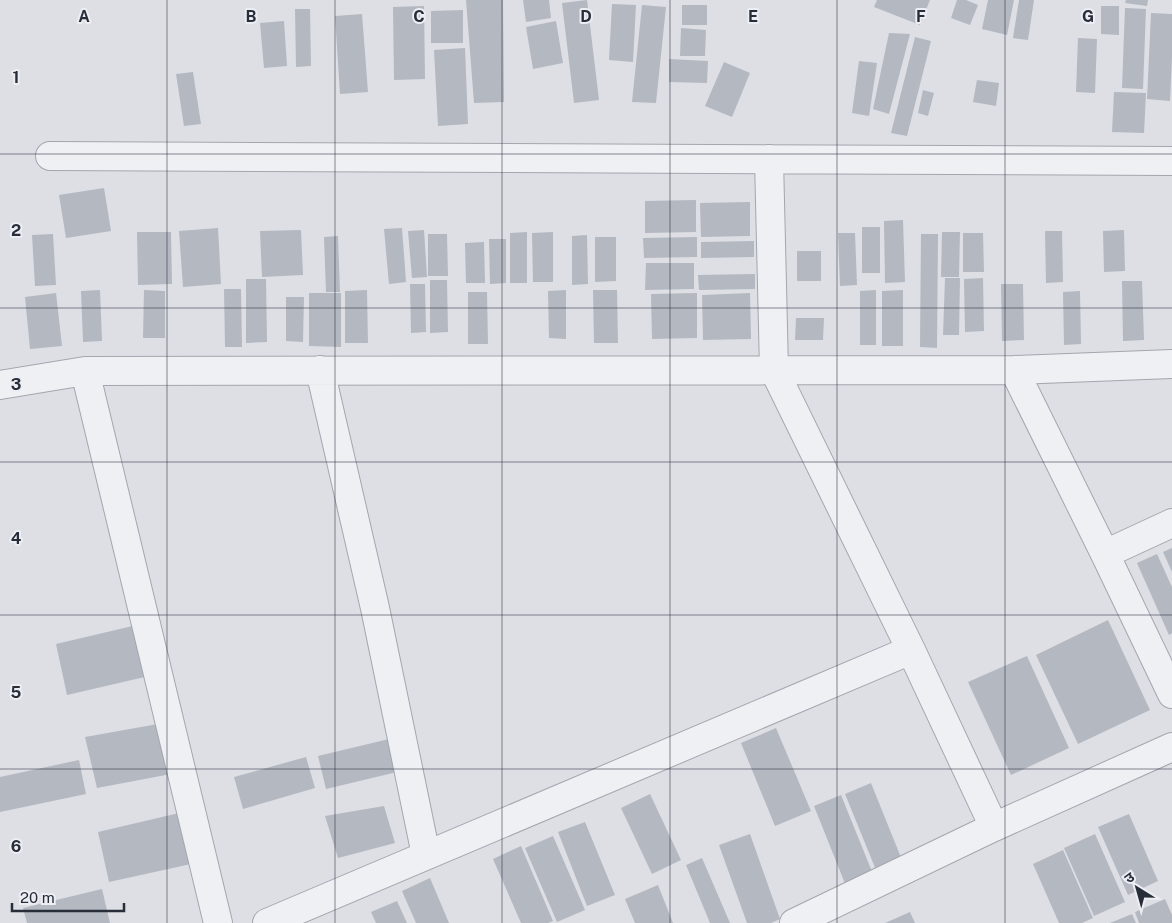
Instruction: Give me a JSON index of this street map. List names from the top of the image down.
{
  "scale_bar": "20 m",
  "north": "top left",
  "grid": {
    "columns": [
      "A",
      "B",
      "C",
      "D",
      "E",
      "F",
      "G"
    ],
    "rows": [
      "1",
      "2",
      "3",
      "4",
      "5",
      "6"
    ]
  }
}
